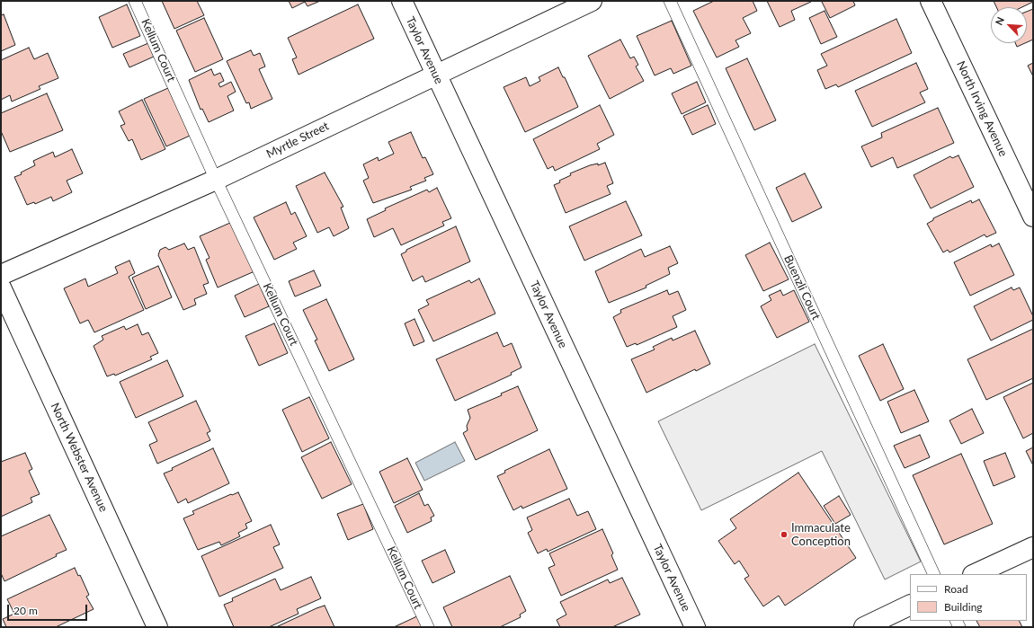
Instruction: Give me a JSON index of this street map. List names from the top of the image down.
{
  "streets": {
    "street": [
      "Taylor Avenue",
      "North Irving Avenue",
      "Myrtle Street",
      "North Webster Avenue"
    ],
    "lane": ["Kellum Court", "Buenzli Court"]
  },
  "crossings": [
    ["Kellum Court", "Myrtle Street"],
    ["Taylor Avenue", "Myrtle Street"]
  ],
  "places": ["Immaculate Conception"],
  "legend": ["Road", "Building"],
  "scale_bar": "20 m",
  "north": "top left"
}
